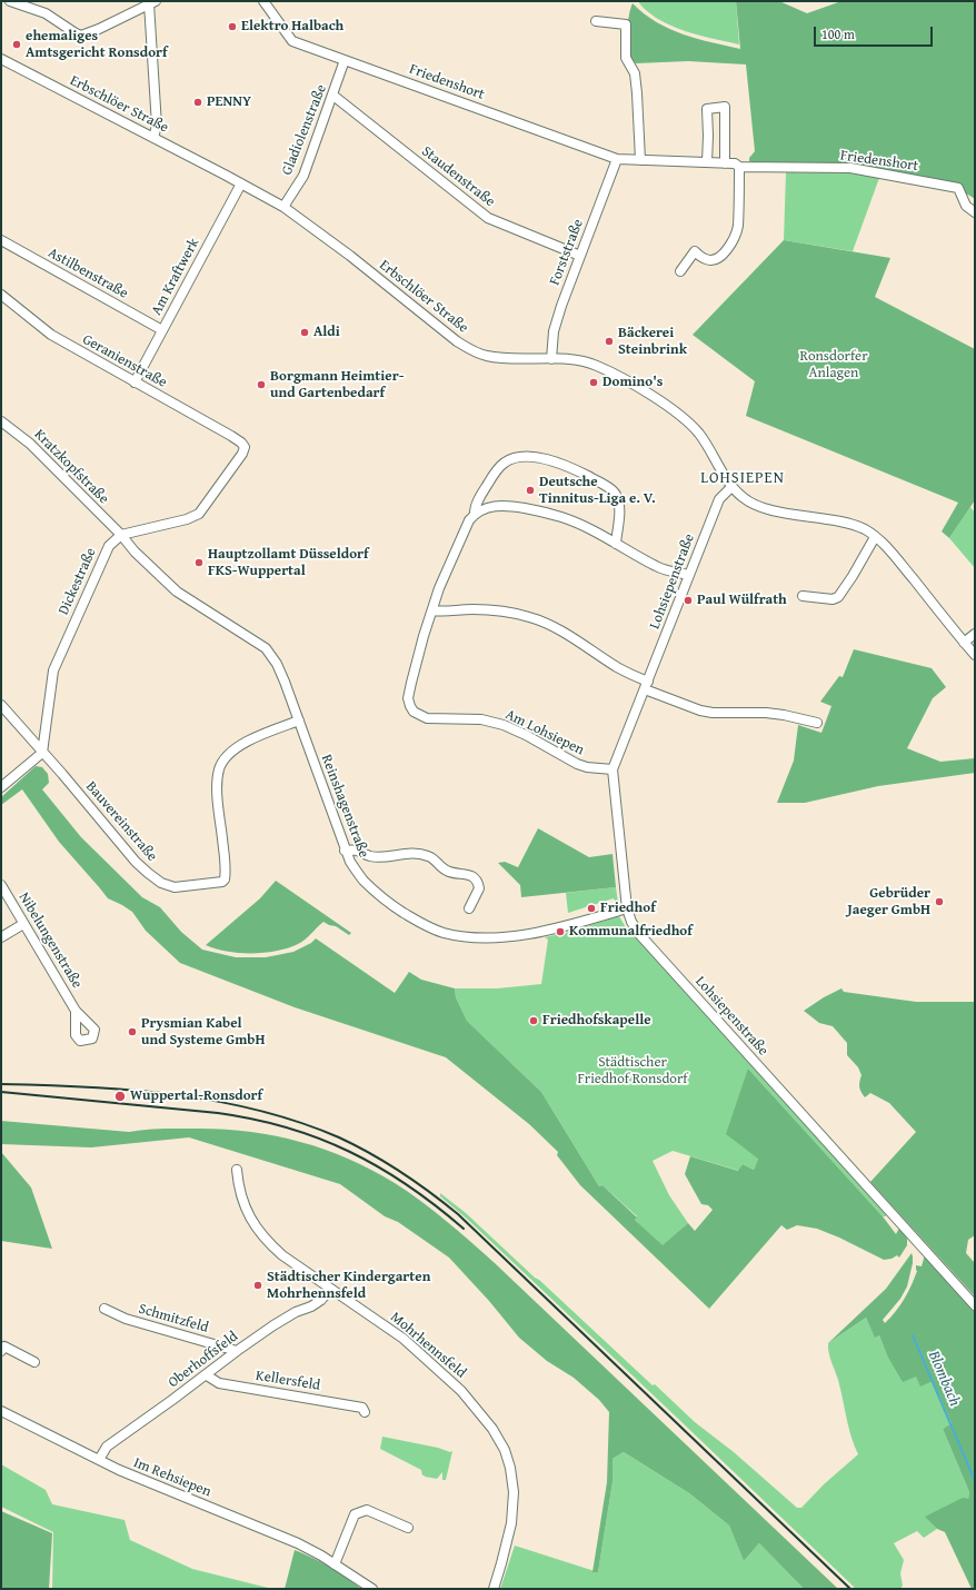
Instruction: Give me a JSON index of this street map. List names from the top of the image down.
{
  "streets": {
    "street": [
      "Friedenshort",
      "Erbschlöer Straße",
      "Gladiolenstraße",
      "Staudenstraße",
      "Forststraße",
      "Astilbenstraße",
      "Am Kraftwerk",
      "Geranienstraße",
      "Kratzkopfstraße",
      "Dickestraße",
      "Lohsiepenstraße",
      "Am Lohsiepen",
      "Reinshagenstraße",
      "Bauvereinstraße",
      "Nibelungenstraße",
      "Schmitzfeld",
      "Mohrhennsfeld",
      "Oberhoffsfeld",
      "Kellersfeld",
      "Im Rehsiepen"
    ]
  },
  "crossings": [
    ["Friedenshort", "Gladiolenstraße"],
    ["Friedenshort", "Forststraße"],
    ["Erbschlöer Straße", "Gladiolenstraße"],
    ["Erbschlöer Straße", "Forststraße"],
    ["Erbschlöer Straße", "Am Kraftwerk"],
    ["Erbschlöer Straße", "Lohsiepenstraße"],
    ["Gladiolenstraße", "Staudenstraße"],
    ["Staudenstraße", "Forststraße"],
    ["Astilbenstraße", "Am Kraftwerk"],
    ["Am Kraftwerk", "Geranienstraße"],
    ["Geranienstraße", "Kratzkopfstraße"],
    ["Geranienstraße", "Dickestraße"],
    ["Geranienstraße", "Reinshagenstraße"],
    ["Kratzkopfstraße", "Dickestraße"],
    ["Kratzkopfstraße", "Reinshagenstraße"],
    ["Dickestraße", "Reinshagenstraße"],
    ["Dickestraße", "Bauvereinstraße"],
    ["Lohsiepenstraße", "Am Lohsiepen"],
    ["Lohsiepenstraße", "Reinshagenstraße"],
    ["Reinshagenstraße", "Bauvereinstraße"],
    ["Schmitzfeld", "Oberhoffsfeld"],
    ["Mohrhennsfeld", "Oberhoffsfeld"],
    ["Oberhoffsfeld", "Kellersfeld"],
    ["Oberhoffsfeld", "Im Rehsiepen"]
  ],
  "districts": ["LOHSIEPEN"],
  "water": ["Blombach"],
  "parks": ["Ronsdorfer Anlagen", "Städtischer Friedhof Ronsdorf"],
  "places": [
    "Elektro Halbach",
    "ehemaliges Amtsgericht Ronsdorf",
    "PENNY",
    "Aldi",
    "Bäckerei Steinbrink",
    "Domino's",
    "Borgmann Heimtier- und Gartenbedarf",
    "Deutsche Tinnitus-Liga e. V.",
    "Hauptzollamt Düsseldorf FKS-Wuppertal",
    "Paul Wülfrath",
    "Gebrüder Jaeger GmbH",
    "Friedhof",
    "Kommunalfriedhof",
    "Friedhofskapelle",
    "Prysmian Kabel und Systeme GmbH",
    "Wuppertal-Ronsdorf",
    "Städtischer Kindergarten Mohrhennsfeld"
  ],
  "scale_bar": "100 m"
}
